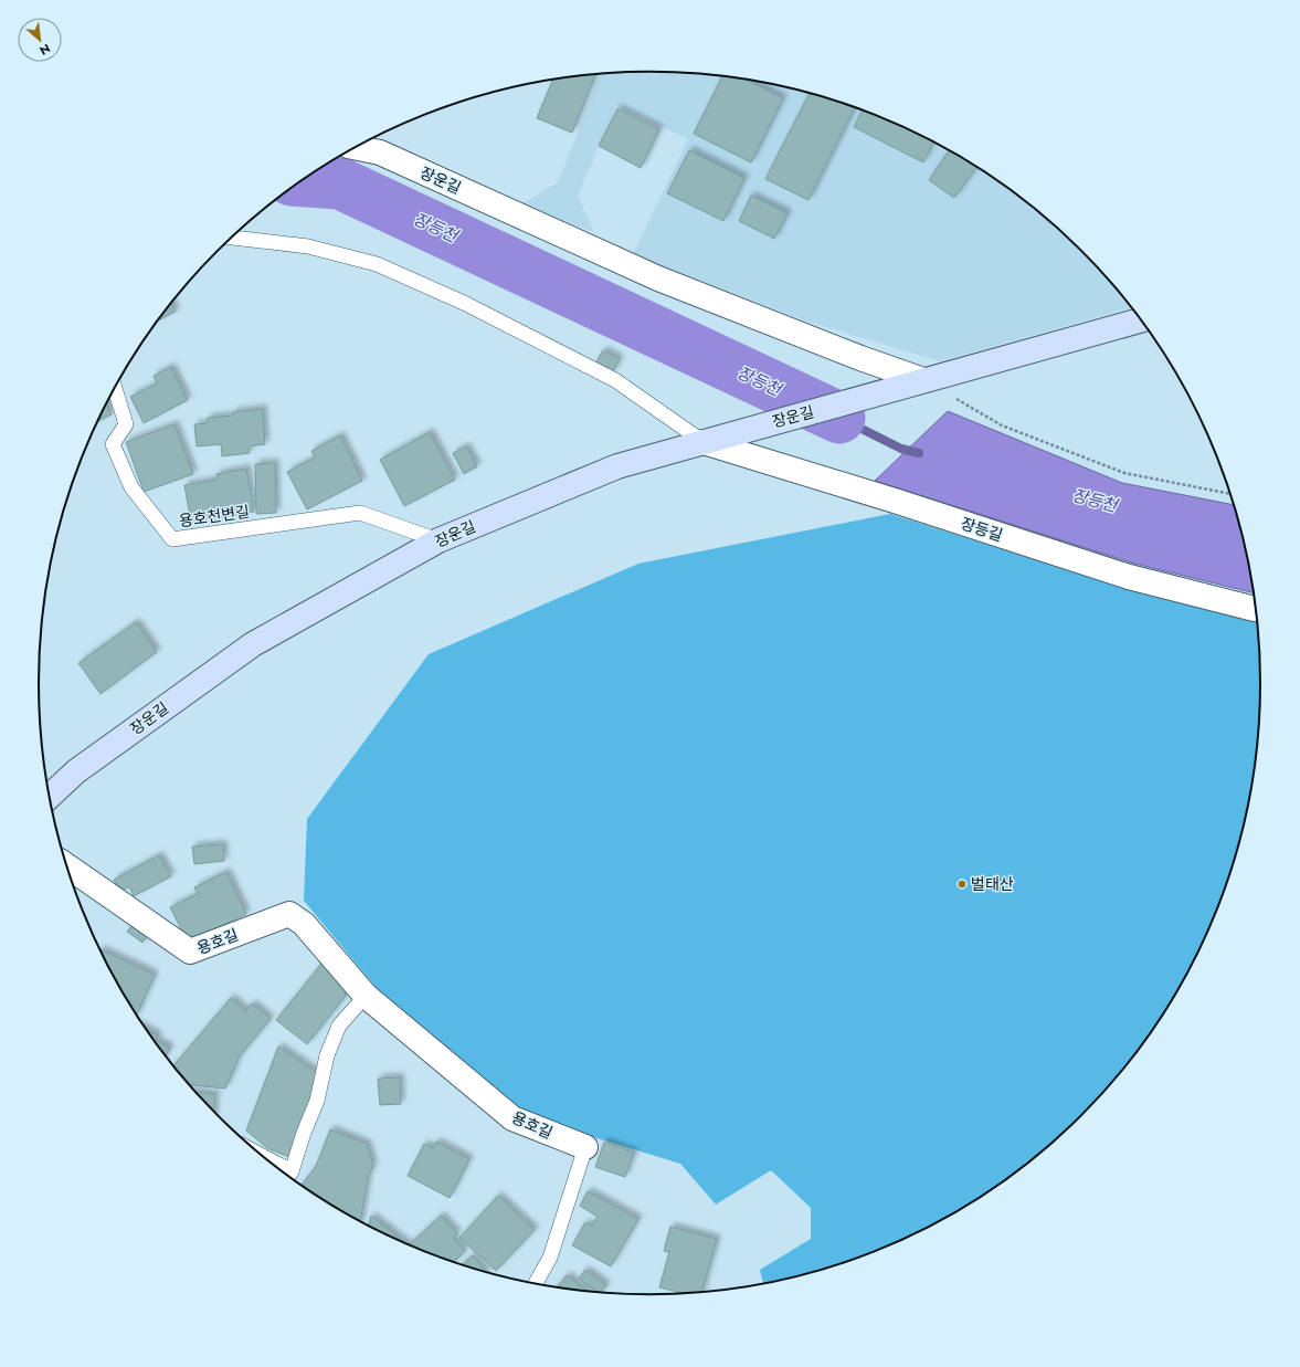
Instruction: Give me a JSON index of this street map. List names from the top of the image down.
{
  "streets": {
    "street": ["장운길", "장등길", "용호길"],
    "lane": ["용호천변길"]
  },
  "crossings": [
    ["장운길", "용호천변길"],
    ["장운길", "장등길"]
  ],
  "water": ["장등천"],
  "places": ["벌태산"],
  "north": "bottom right"
}
